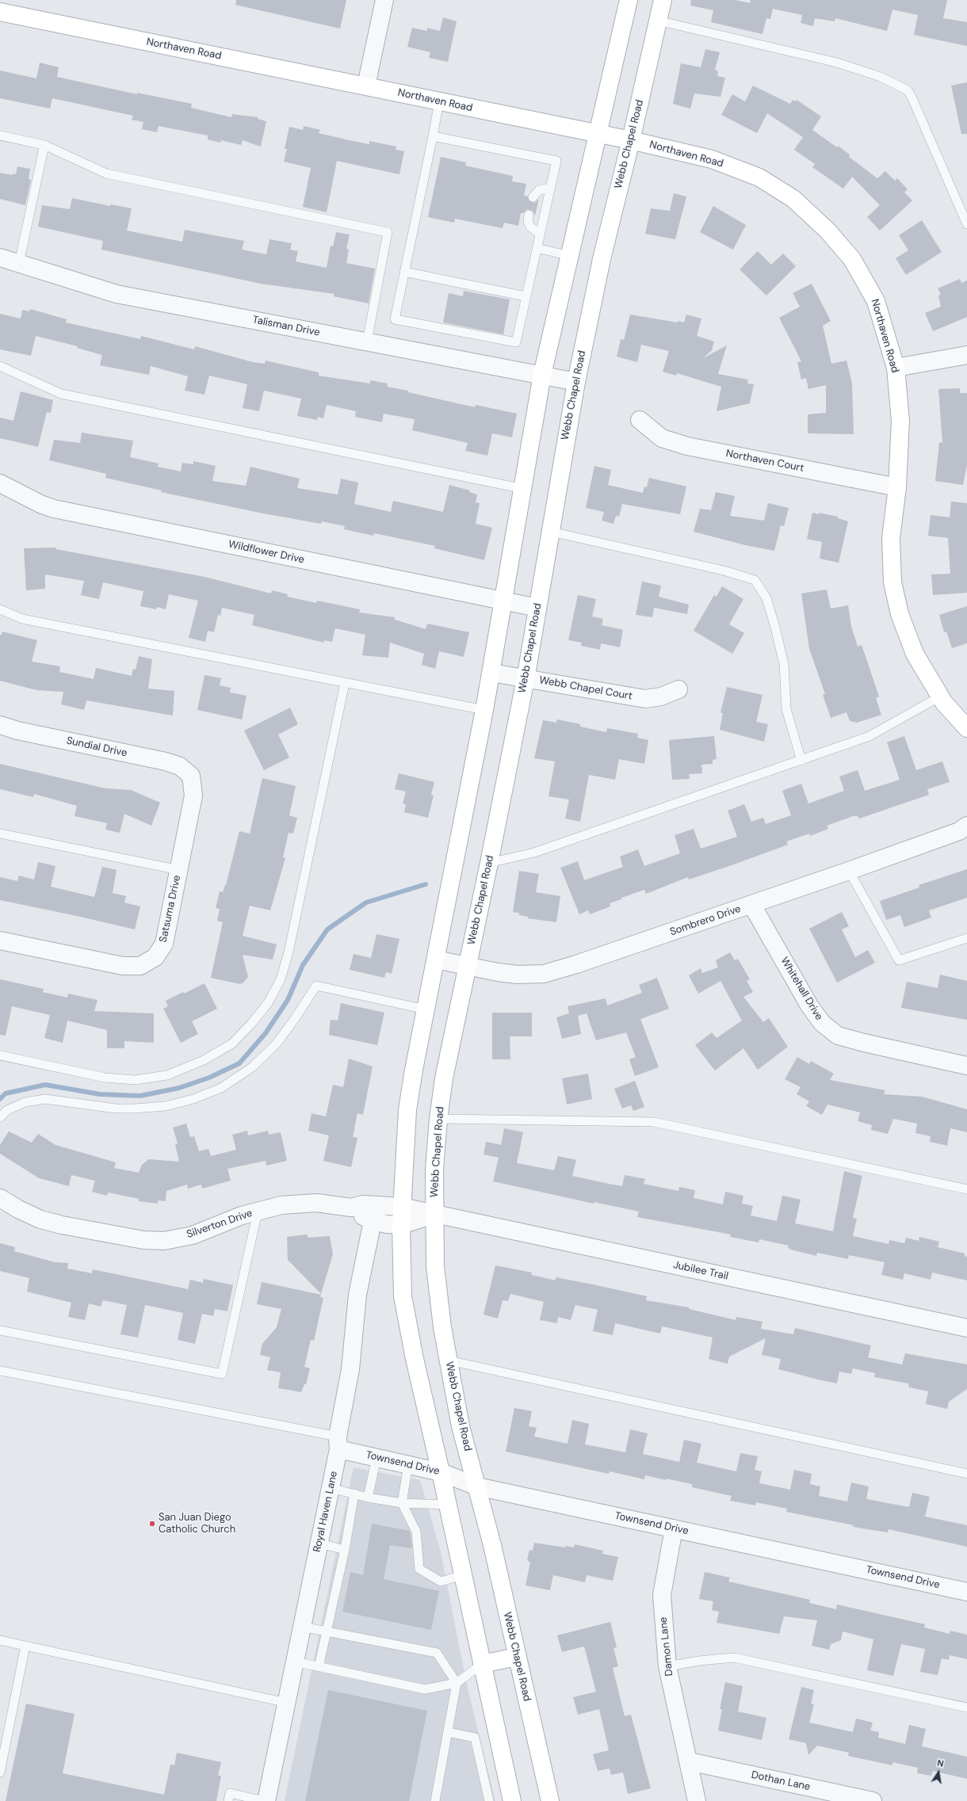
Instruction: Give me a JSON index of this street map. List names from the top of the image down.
{
  "streets": {
    "main road": ["Northaven Road", "Webb Chapel Road"],
    "street": [
      "Talisman Drive",
      "Northaven Court",
      "Wildflower Drive",
      "Webb Chapel Court",
      "Sundial Drive",
      "Satsuma Drive",
      "Sombrero Drive",
      "Whitehall Drive",
      "Silverton Drive",
      "Jubilee Trail",
      "Townsend Drive",
      "Royal Haven Lane",
      "Damon Lane",
      "Dothan Lane"
    ]
  },
  "crossings": [
    ["Northaven Road", "Webb Chapel Road"],
    ["Northaven Road", "Northaven Court"],
    ["Webb Chapel Road", "Talisman Drive"],
    ["Webb Chapel Road", "Wildflower Drive"],
    ["Webb Chapel Road", "Webb Chapel Court"],
    ["Webb Chapel Road", "Sombrero Drive"],
    ["Webb Chapel Road", "Silverton Drive"],
    ["Webb Chapel Road", "Jubilee Trail"],
    ["Webb Chapel Road", "Townsend Drive"],
    ["Sundial Drive", "Satsuma Drive"],
    ["Sombrero Drive", "Whitehall Drive"],
    ["Silverton Drive", "Jubilee Trail"],
    ["Silverton Drive", "Royal Haven Lane"],
    ["Townsend Drive", "Royal Haven Lane"],
    ["Townsend Drive", "Damon Lane"],
    ["Damon Lane", "Dothan Lane"]
  ],
  "places": ["San Juan Diego Catholic Church"],
  "north": "top"
}
